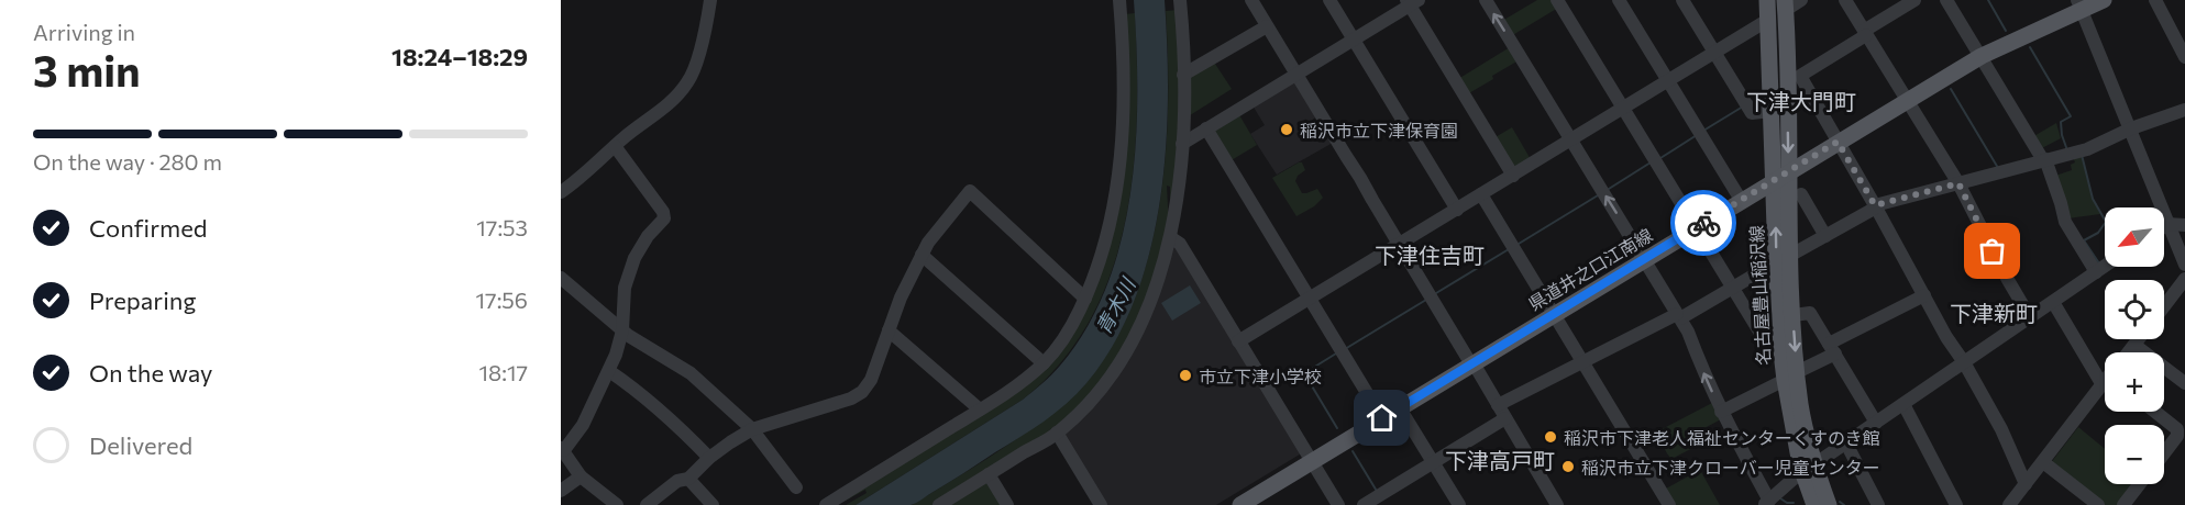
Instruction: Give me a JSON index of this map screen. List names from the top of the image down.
{
  "streets": {
    "main road": ["県道井之口江南線", "名古屋豊山稲沢線"]
  },
  "crossings": [
    ["県道井之口江南線", "名古屋豊山稲沢線"]
  ],
  "districts": [
    "下津大門町",
    "下津住吉町",
    "下津新町",
    "下津高戸町"
  ],
  "water": ["青木川"],
  "places": [
    "稲沢市立下津保育園",
    "市立下津小学校",
    "稲沢市下津老人福祉センターくすのき館",
    "稲沢市立下津クローバー児童センター"
  ],
  "north": "bottom left",
  "page": {
    "heading": ["3 min", "Arriving in", "18:24–18:29"],
    "bar": "On the way · 280 m",
    "list": [
      ["Confirmed", "17:53"],
      ["Preparing", "17:56"],
      ["On the way", "18:17"],
      "Delivered"
    ],
    "map_buttons": ["+", "−"]
  }
}
